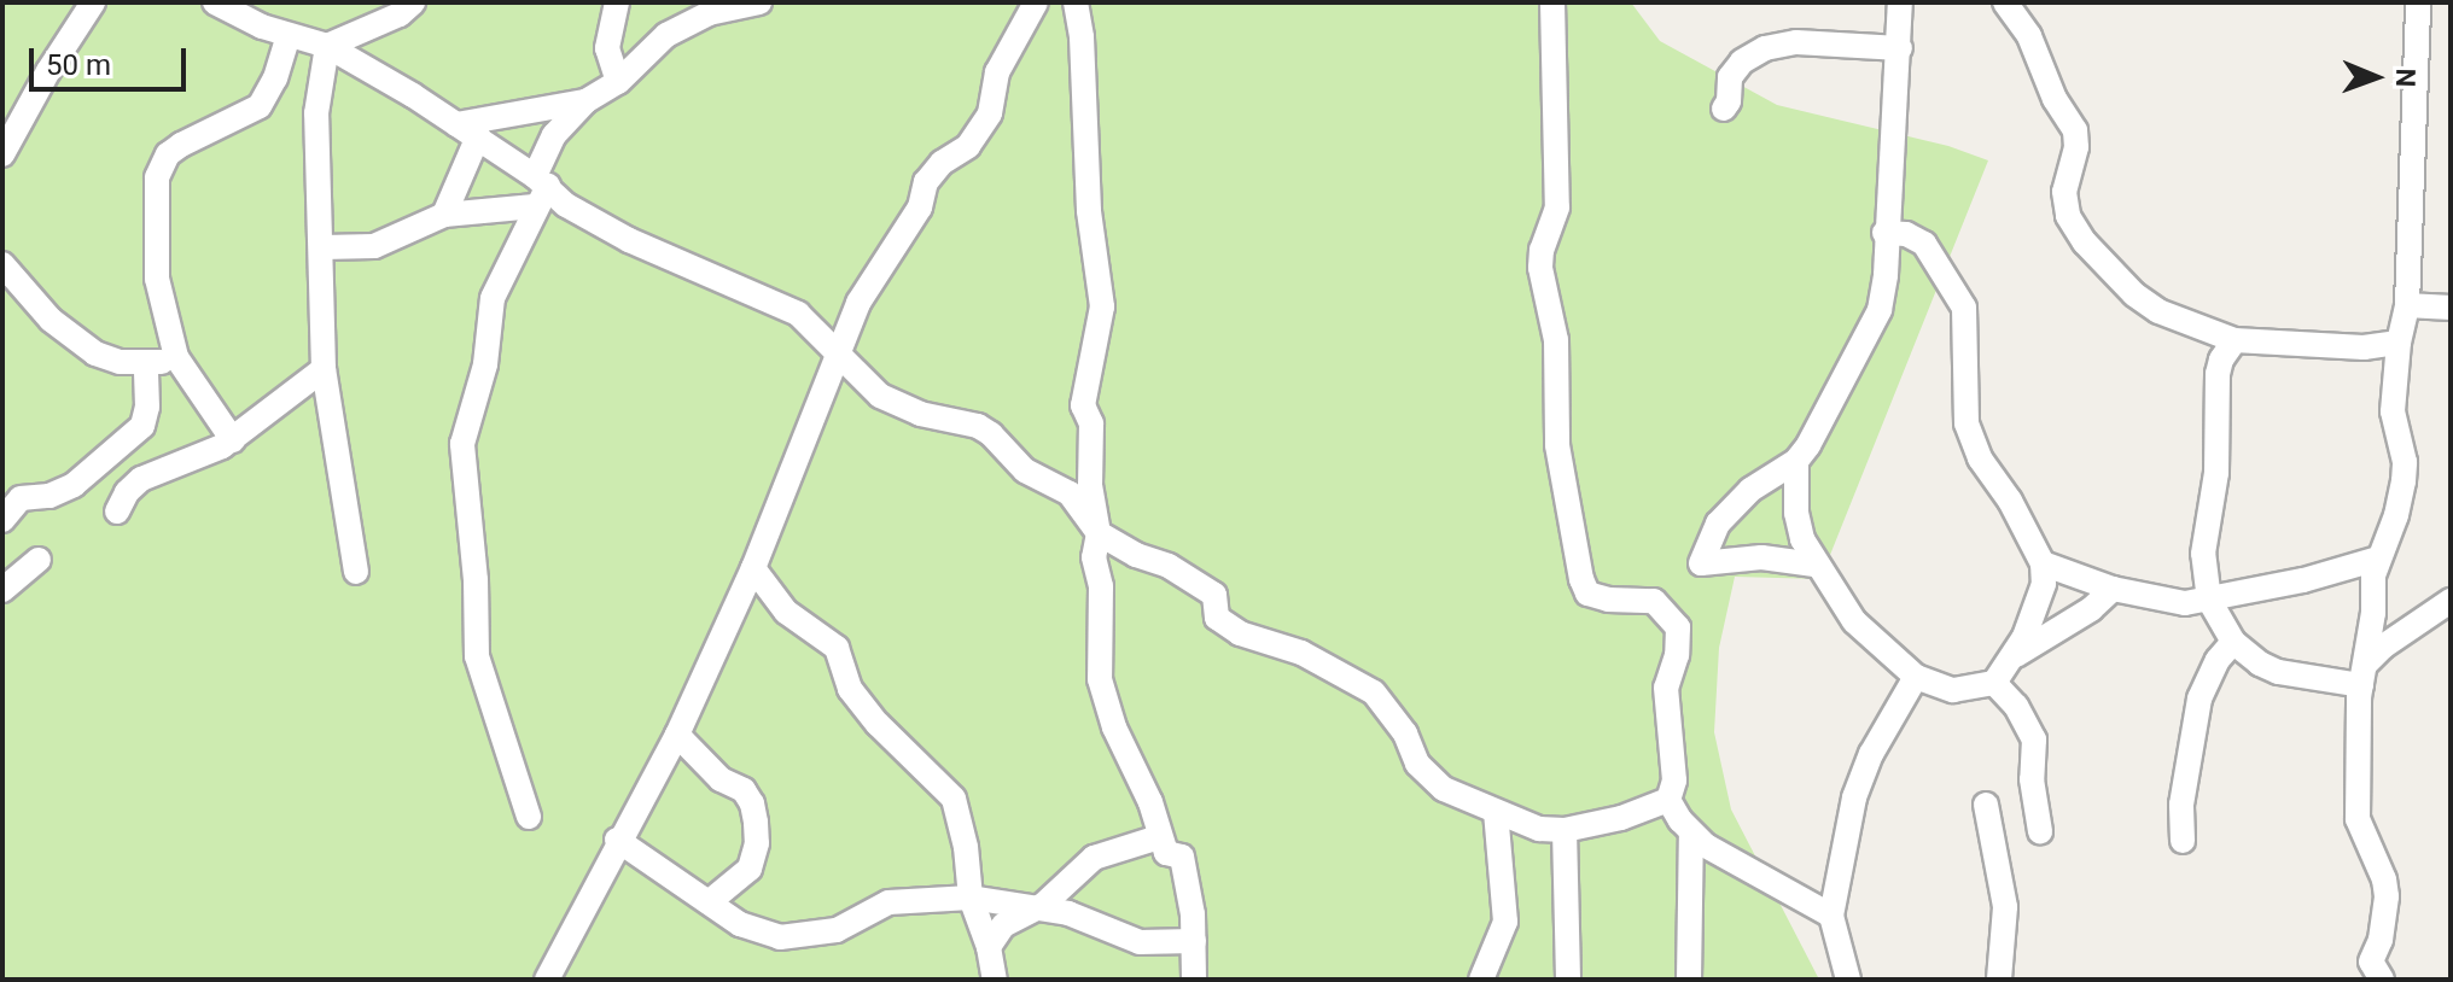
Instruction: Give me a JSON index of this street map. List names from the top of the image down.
{
  "scale_bar": "50 m",
  "north": "right"
}
